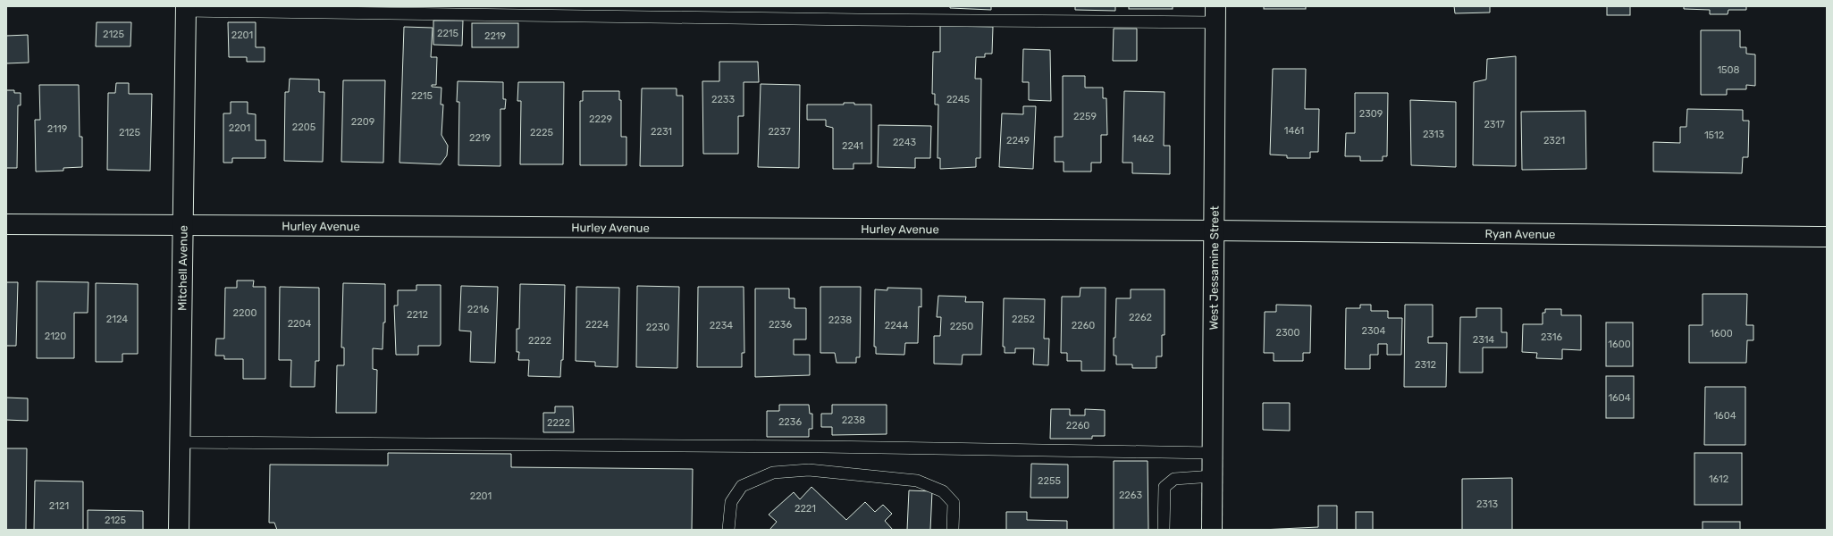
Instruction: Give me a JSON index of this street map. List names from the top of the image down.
{
  "streets": {
    "street": [
      "Hurley Avenue",
      "Ryan Avenue",
      "Mitchell Avenue",
      "West Jessamine Street"
    ]
  },
  "crossings": [
    ["Hurley Avenue", "Ryan Avenue"],
    ["Hurley Avenue", "Mitchell Avenue"],
    ["Hurley Avenue", "West Jessamine Street"],
    ["Ryan Avenue", "West Jessamine Street"]
  ],
  "house_numbers": [
    "2215",
    "2125",
    "2201",
    "2219",
    "1508",
    "2215",
    "2233",
    "2245",
    "2309",
    "2259",
    "2229",
    "2209",
    "2317",
    "2205",
    "2201",
    "2119",
    "1461",
    "2231",
    "2237",
    "2125",
    "2225",
    "2313",
    "1512",
    "2219",
    "1462",
    "2249",
    "2321",
    "2243",
    "2241",
    "2216",
    "2200",
    "2212",
    "2262",
    "2124",
    "2252",
    "2238",
    "2204",
    "2224",
    "2236",
    "2234",
    "2244",
    "2260",
    "2250",
    "2230",
    "2304",
    "2300",
    "1600",
    "2120",
    "2316",
    "2314",
    "2222",
    "1600",
    "2312",
    "1604",
    "1604",
    "2238",
    "2236",
    "2222",
    "2260",
    "1612",
    "2255",
    "2263",
    "2201",
    "2313",
    "2121",
    "2221",
    "2125"
  ]
}
